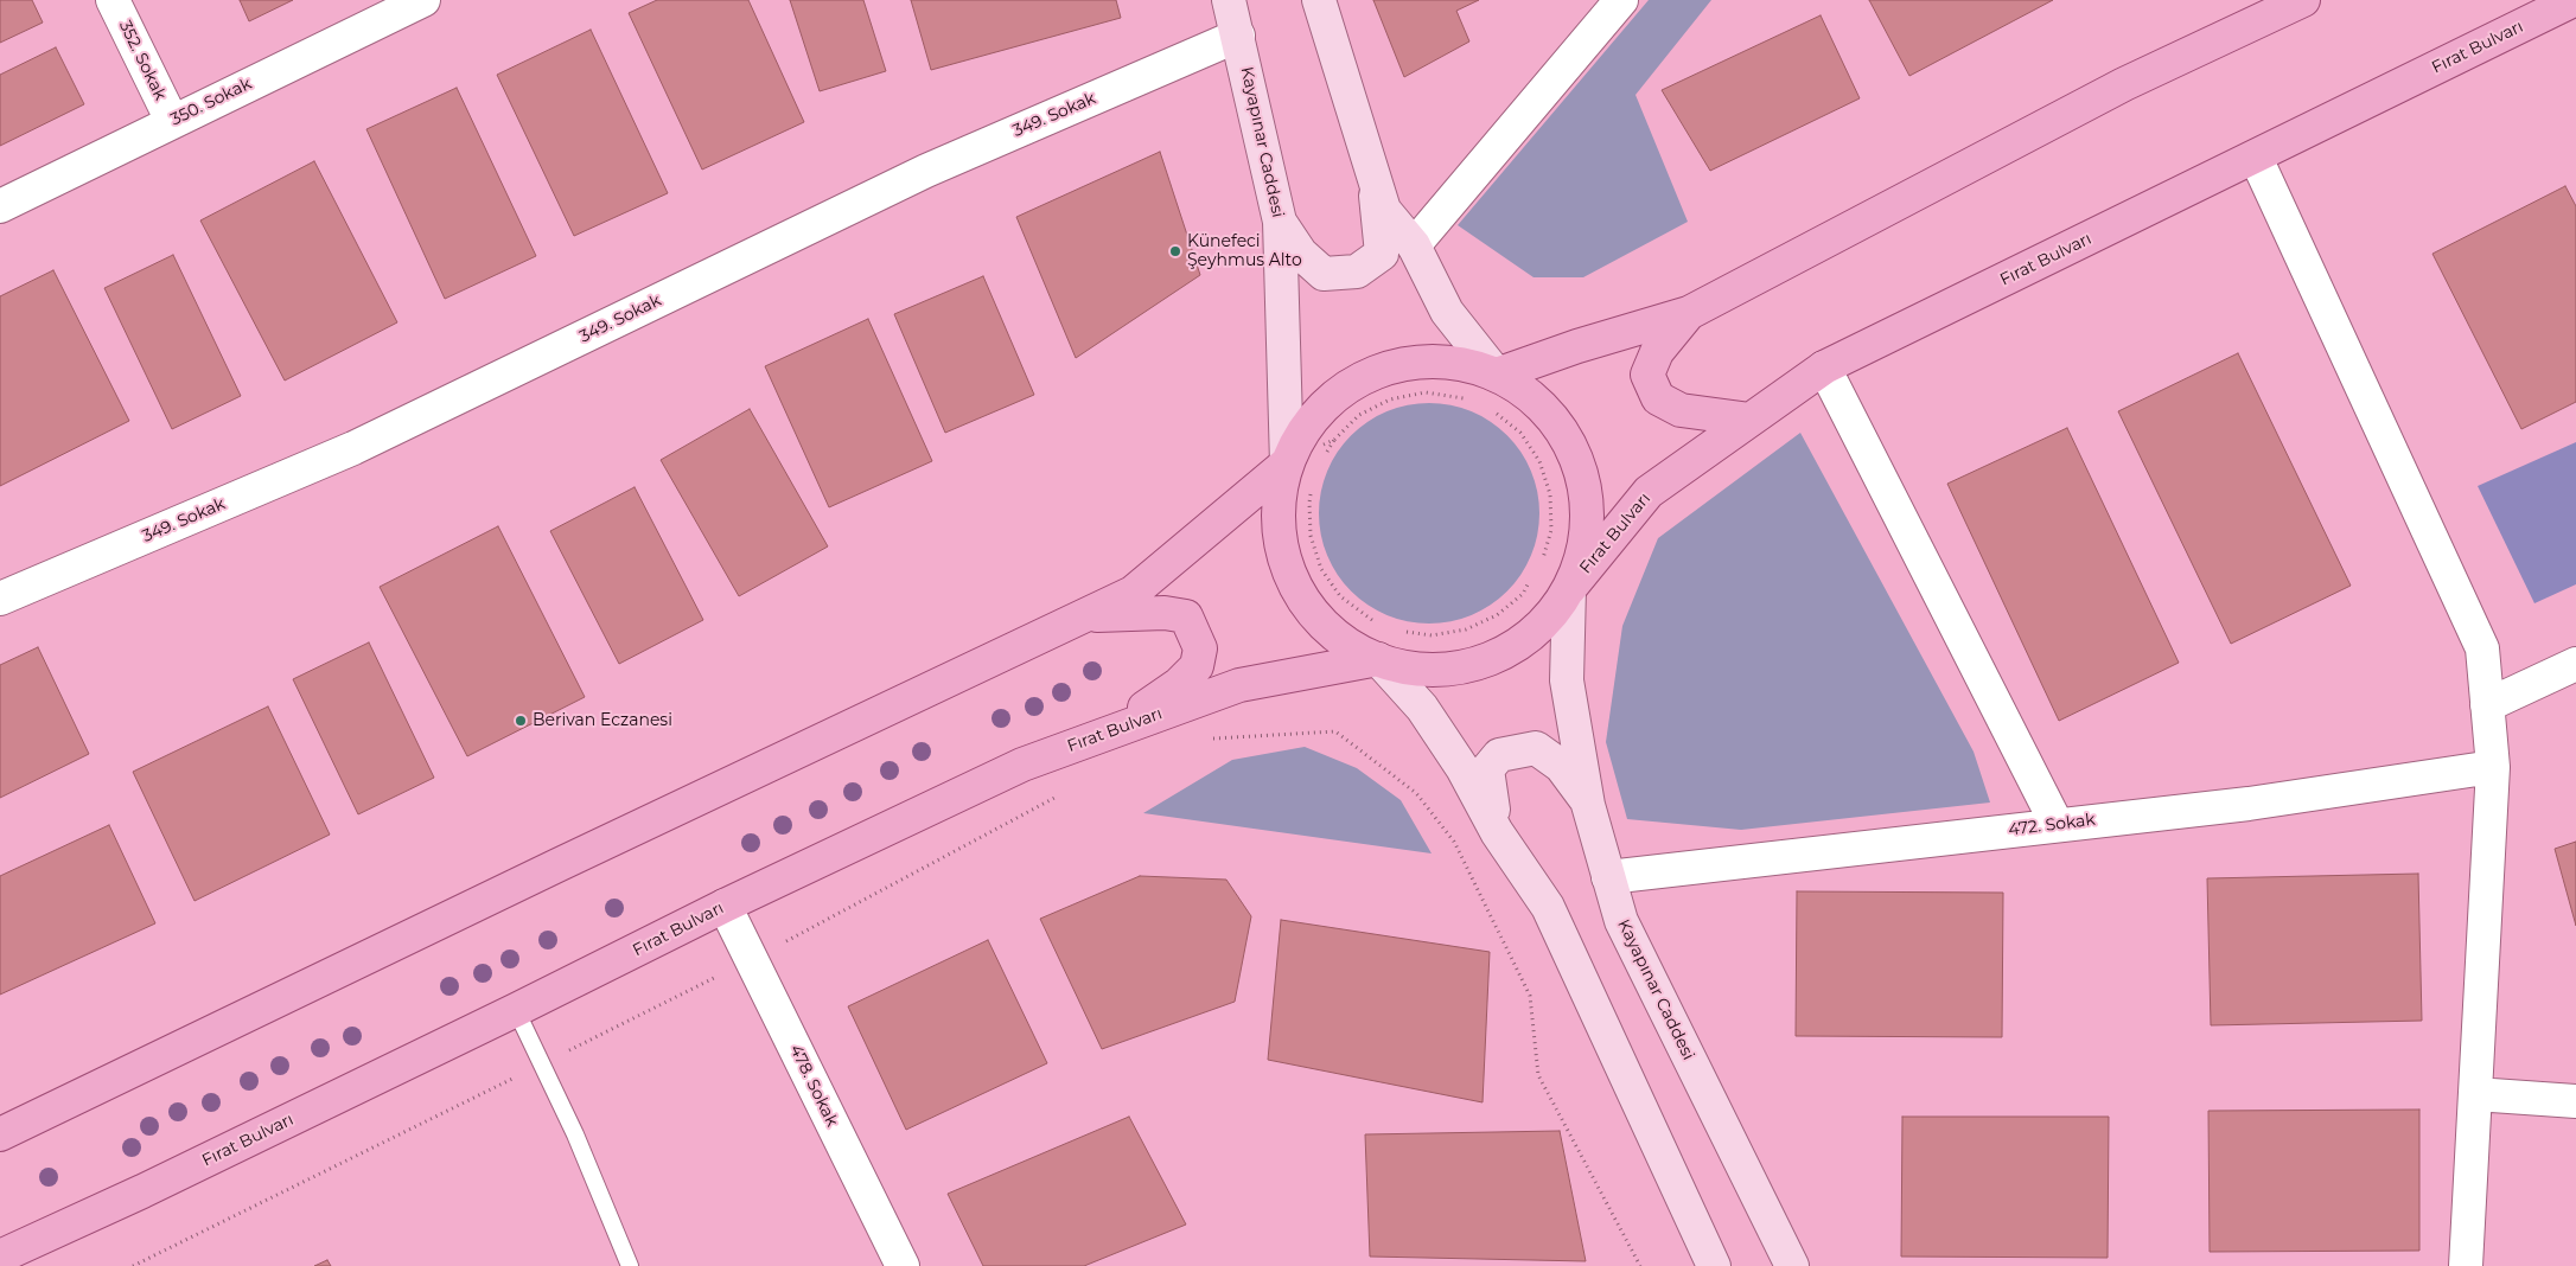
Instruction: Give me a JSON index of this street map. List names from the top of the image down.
{
  "streets": {
    "main road": ["Fırat Bulvarı", "Kayapınar Caddesi"],
    "street": [
      "352. Sokak",
      "350. Sokak",
      "349. Sokak",
      "472. Sokak",
      "478. Sokak"
    ]
  },
  "crossings": [
    ["Fırat Bulvarı", "Kayapınar Caddesi"],
    ["Fırat Bulvarı", "478. Sokak"],
    ["352. Sokak", "350. Sokak"],
    ["349. Sokak", "Kayapınar Caddesi"],
    ["Kayapınar Caddesi", "472. Sokak"]
  ],
  "places": ["Künefeci Şeyhmus Alto", "Berivan Eczanesi"]
}
